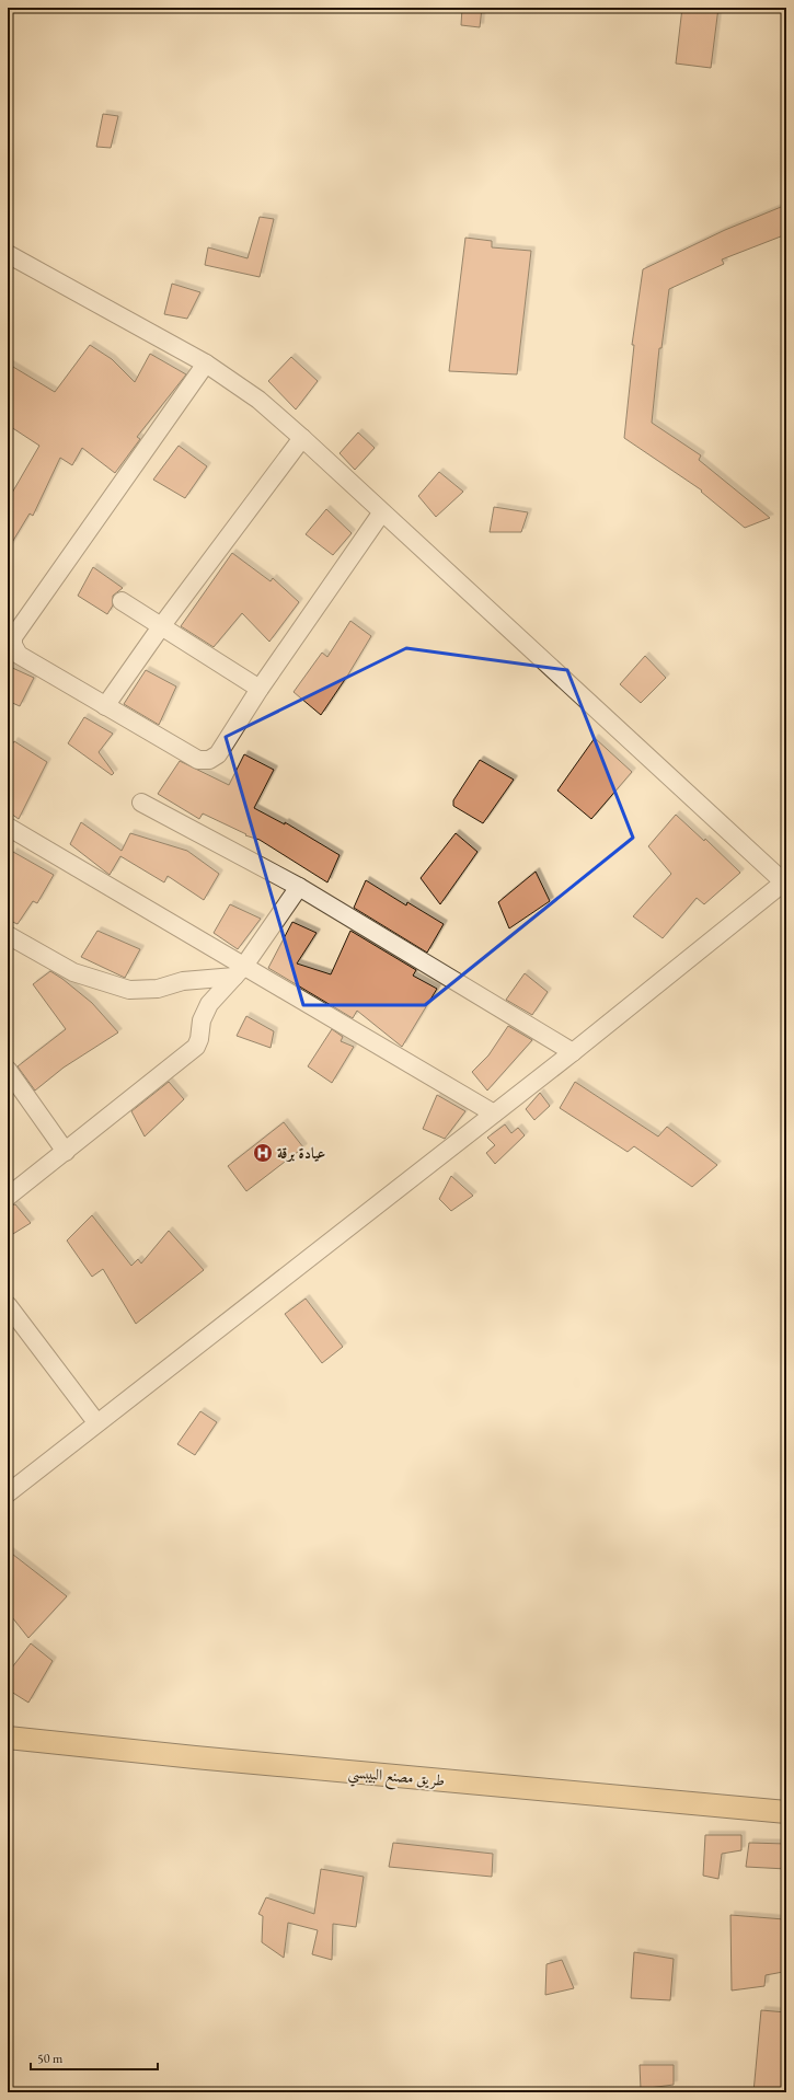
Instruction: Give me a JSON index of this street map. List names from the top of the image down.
{
  "streets": {
    "main road": ["طريق مصنع البيبسي"]
  },
  "places": {
    "hospital": ["عيادة برقة"]
  },
  "scale_bar": "50 m"
}
